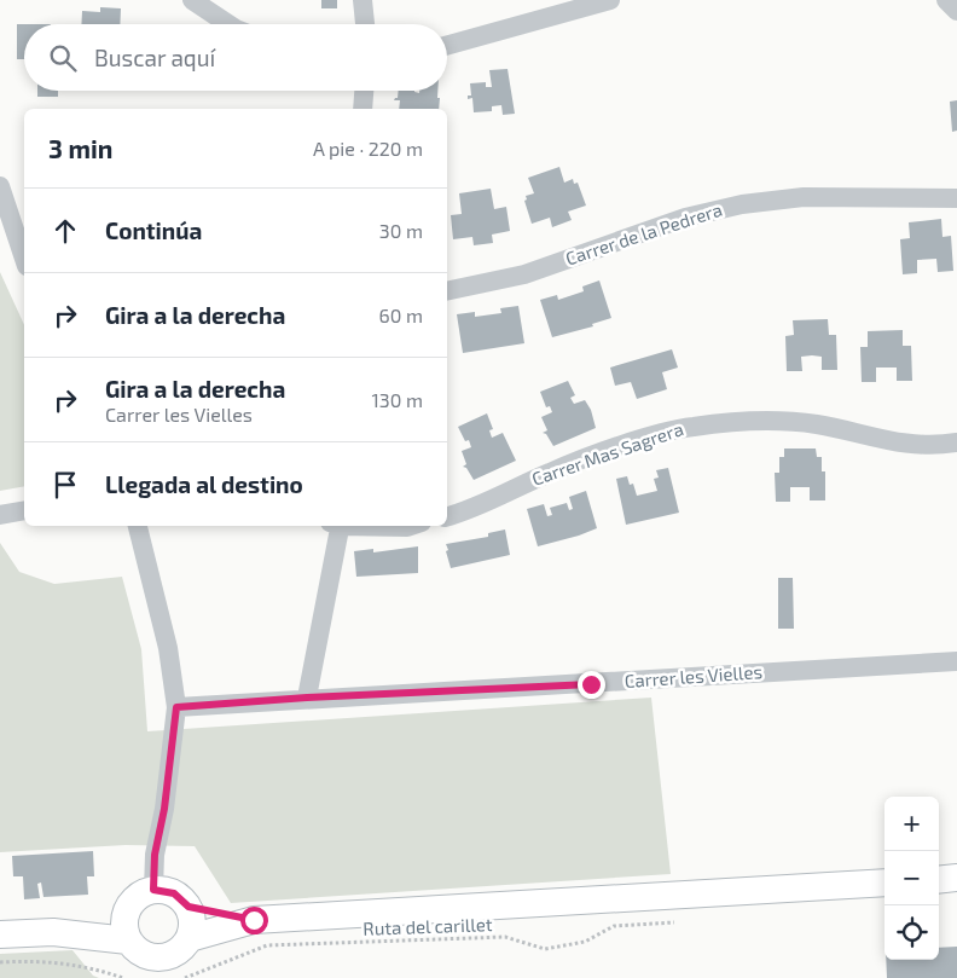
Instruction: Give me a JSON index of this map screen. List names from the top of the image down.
{
  "streets": {
    "street": ["Carrer de la Pedrera", "Carrer Mas Sagrera", "Carrer les Vielles"],
    "path": ["Ruta del carillet"]
  },
  "page": {
    "search": "Buscar aquí",
    "heading": ["3 min", "A pie · 220 m"],
    "list": [
      ["Continúa", "30 m"],
      ["Gira a la derecha", "60 m"],
      ["Gira a la derecha", "Carrer les Vielles", "130 m"],
      "Llegada al destino"
    ],
    "map_buttons": ["+", "−"]
  }
}
